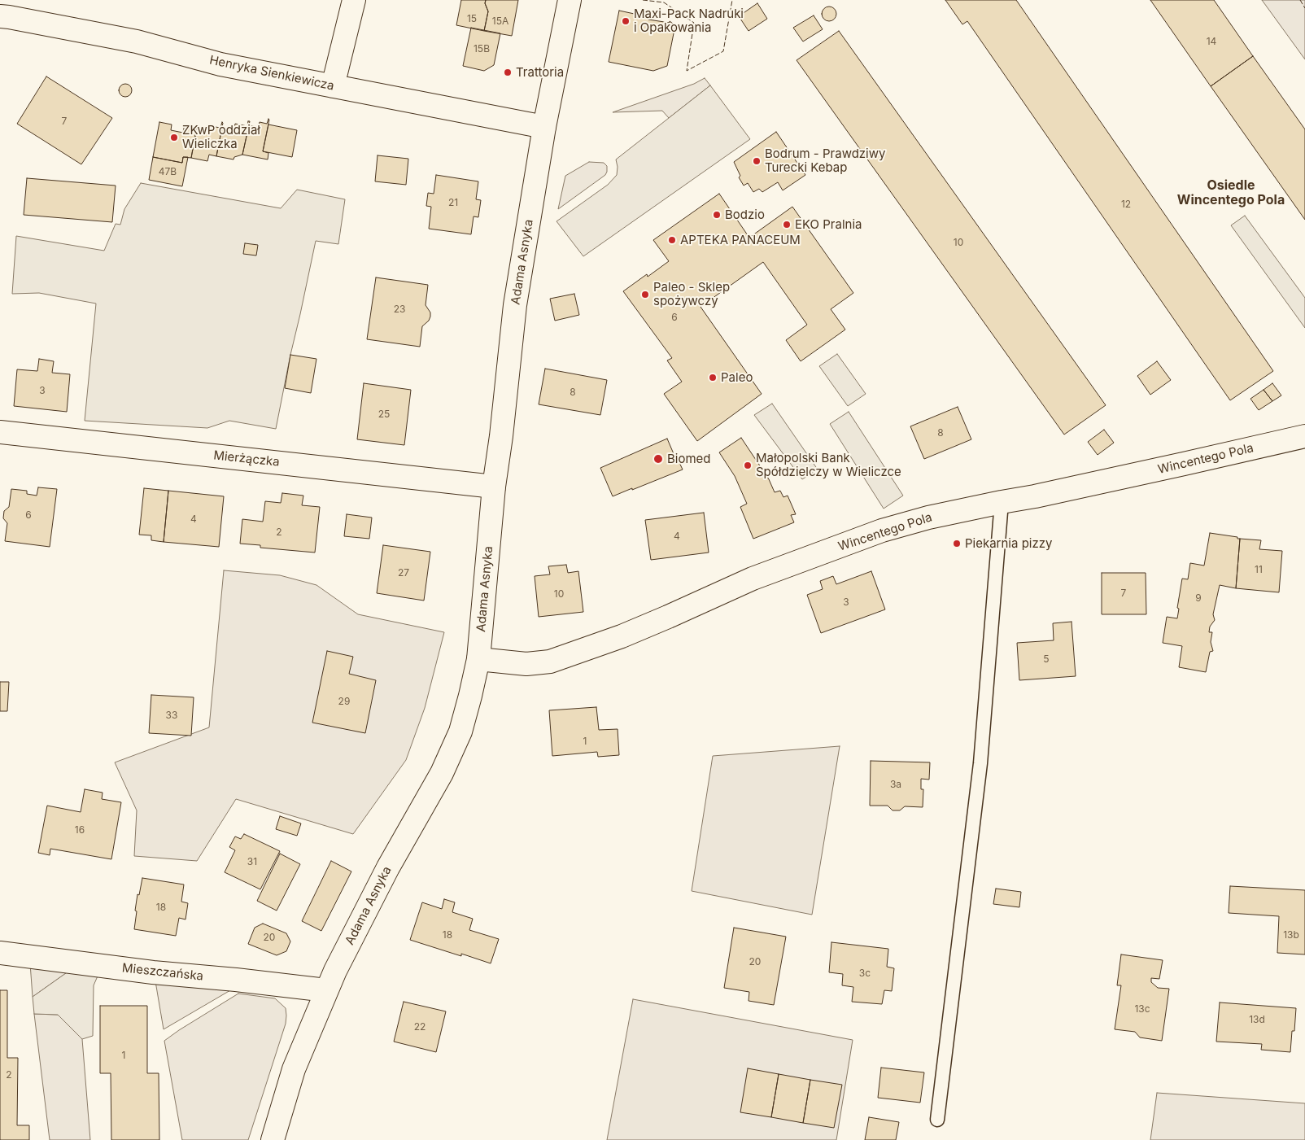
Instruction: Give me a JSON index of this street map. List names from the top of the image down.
{
  "streets": {
    "street": [
      "Henryka Sienkiewicza",
      "Adama Asnyka",
      "Mierżączka",
      "Wincentego Pola",
      "Mieszczańska"
    ]
  },
  "crossings": [
    ["Henryka Sienkiewicza", "Adama Asnyka"],
    ["Adama Asnyka", "Mierżączka"],
    ["Adama Asnyka", "Wincentego Pola"],
    ["Adama Asnyka", "Mieszczańska"]
  ],
  "districts": ["Osiedle Wincentego Pola"],
  "places": [
    "Maxi-Pack Nadruki i Opakowania",
    "Trattoria",
    "ZKwP oddział Wieliczka",
    "Bodrum - Prawdziwy Turecki Kebap",
    "Bodzio",
    "EKO Pralnia",
    "APTEKA PANACEUM",
    "Paleo - Sklep spożywczy",
    "Paleo",
    "Biomed",
    "Małopolski Bank Spółdzielczy w Wieliczce",
    "Piekarnia pizzy"
  ],
  "house_numbers": [
    "15",
    "15A",
    "14",
    "15B",
    "7",
    "47B",
    "21",
    "12",
    "10",
    "23",
    "6",
    "3",
    "8",
    "25",
    "8",
    "6",
    "4",
    "2",
    "4",
    "11",
    "27",
    "7",
    "10",
    "9",
    "3",
    "5",
    "29",
    "33",
    "1",
    "3a",
    "16",
    "31",
    "18",
    "18",
    "13b",
    "20",
    "20",
    "3c",
    "13c",
    "13d",
    "22",
    "1",
    "2"
  ]
}
